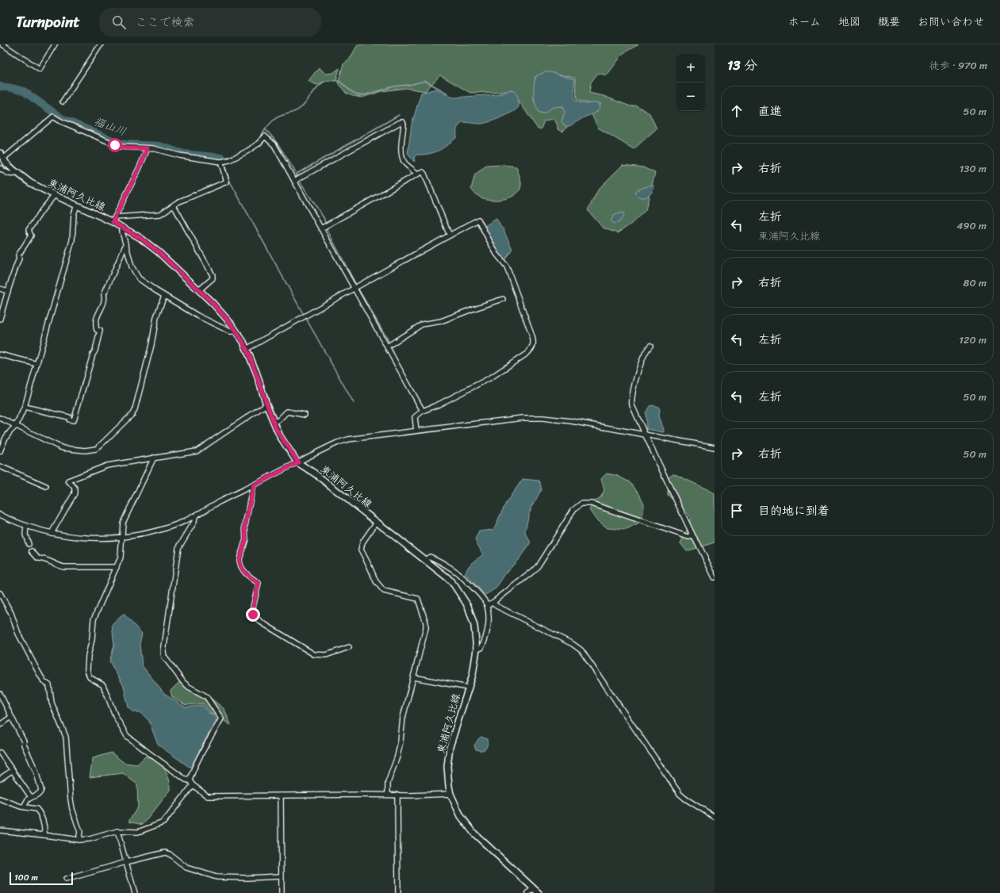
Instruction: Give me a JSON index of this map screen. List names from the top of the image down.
{
  "streets": {
    "main road": ["東浦阿久比線"]
  },
  "water": ["福山川"],
  "scale_bar": "100 m",
  "page": {
    "header": "Turnpoint",
    "search": "ここで検索",
    "nav": [
      "ホーム",
      "地図",
      "概要",
      "お問い合わせ"
    ],
    "heading": ["13 分", "徒歩 · 970 m"],
    "map_buttons": ["+", "−"],
    "list": [
      ["直進", "50 m"],
      ["右折", "130 m"],
      ["左折", "東浦阿久比線", "490 m"],
      ["右折", "80 m"],
      ["左折", "120 m"],
      ["左折", "50 m"],
      ["右折", "50 m"],
      "目的地に到着"
    ],
    "scale": "100 m"
  }
}
